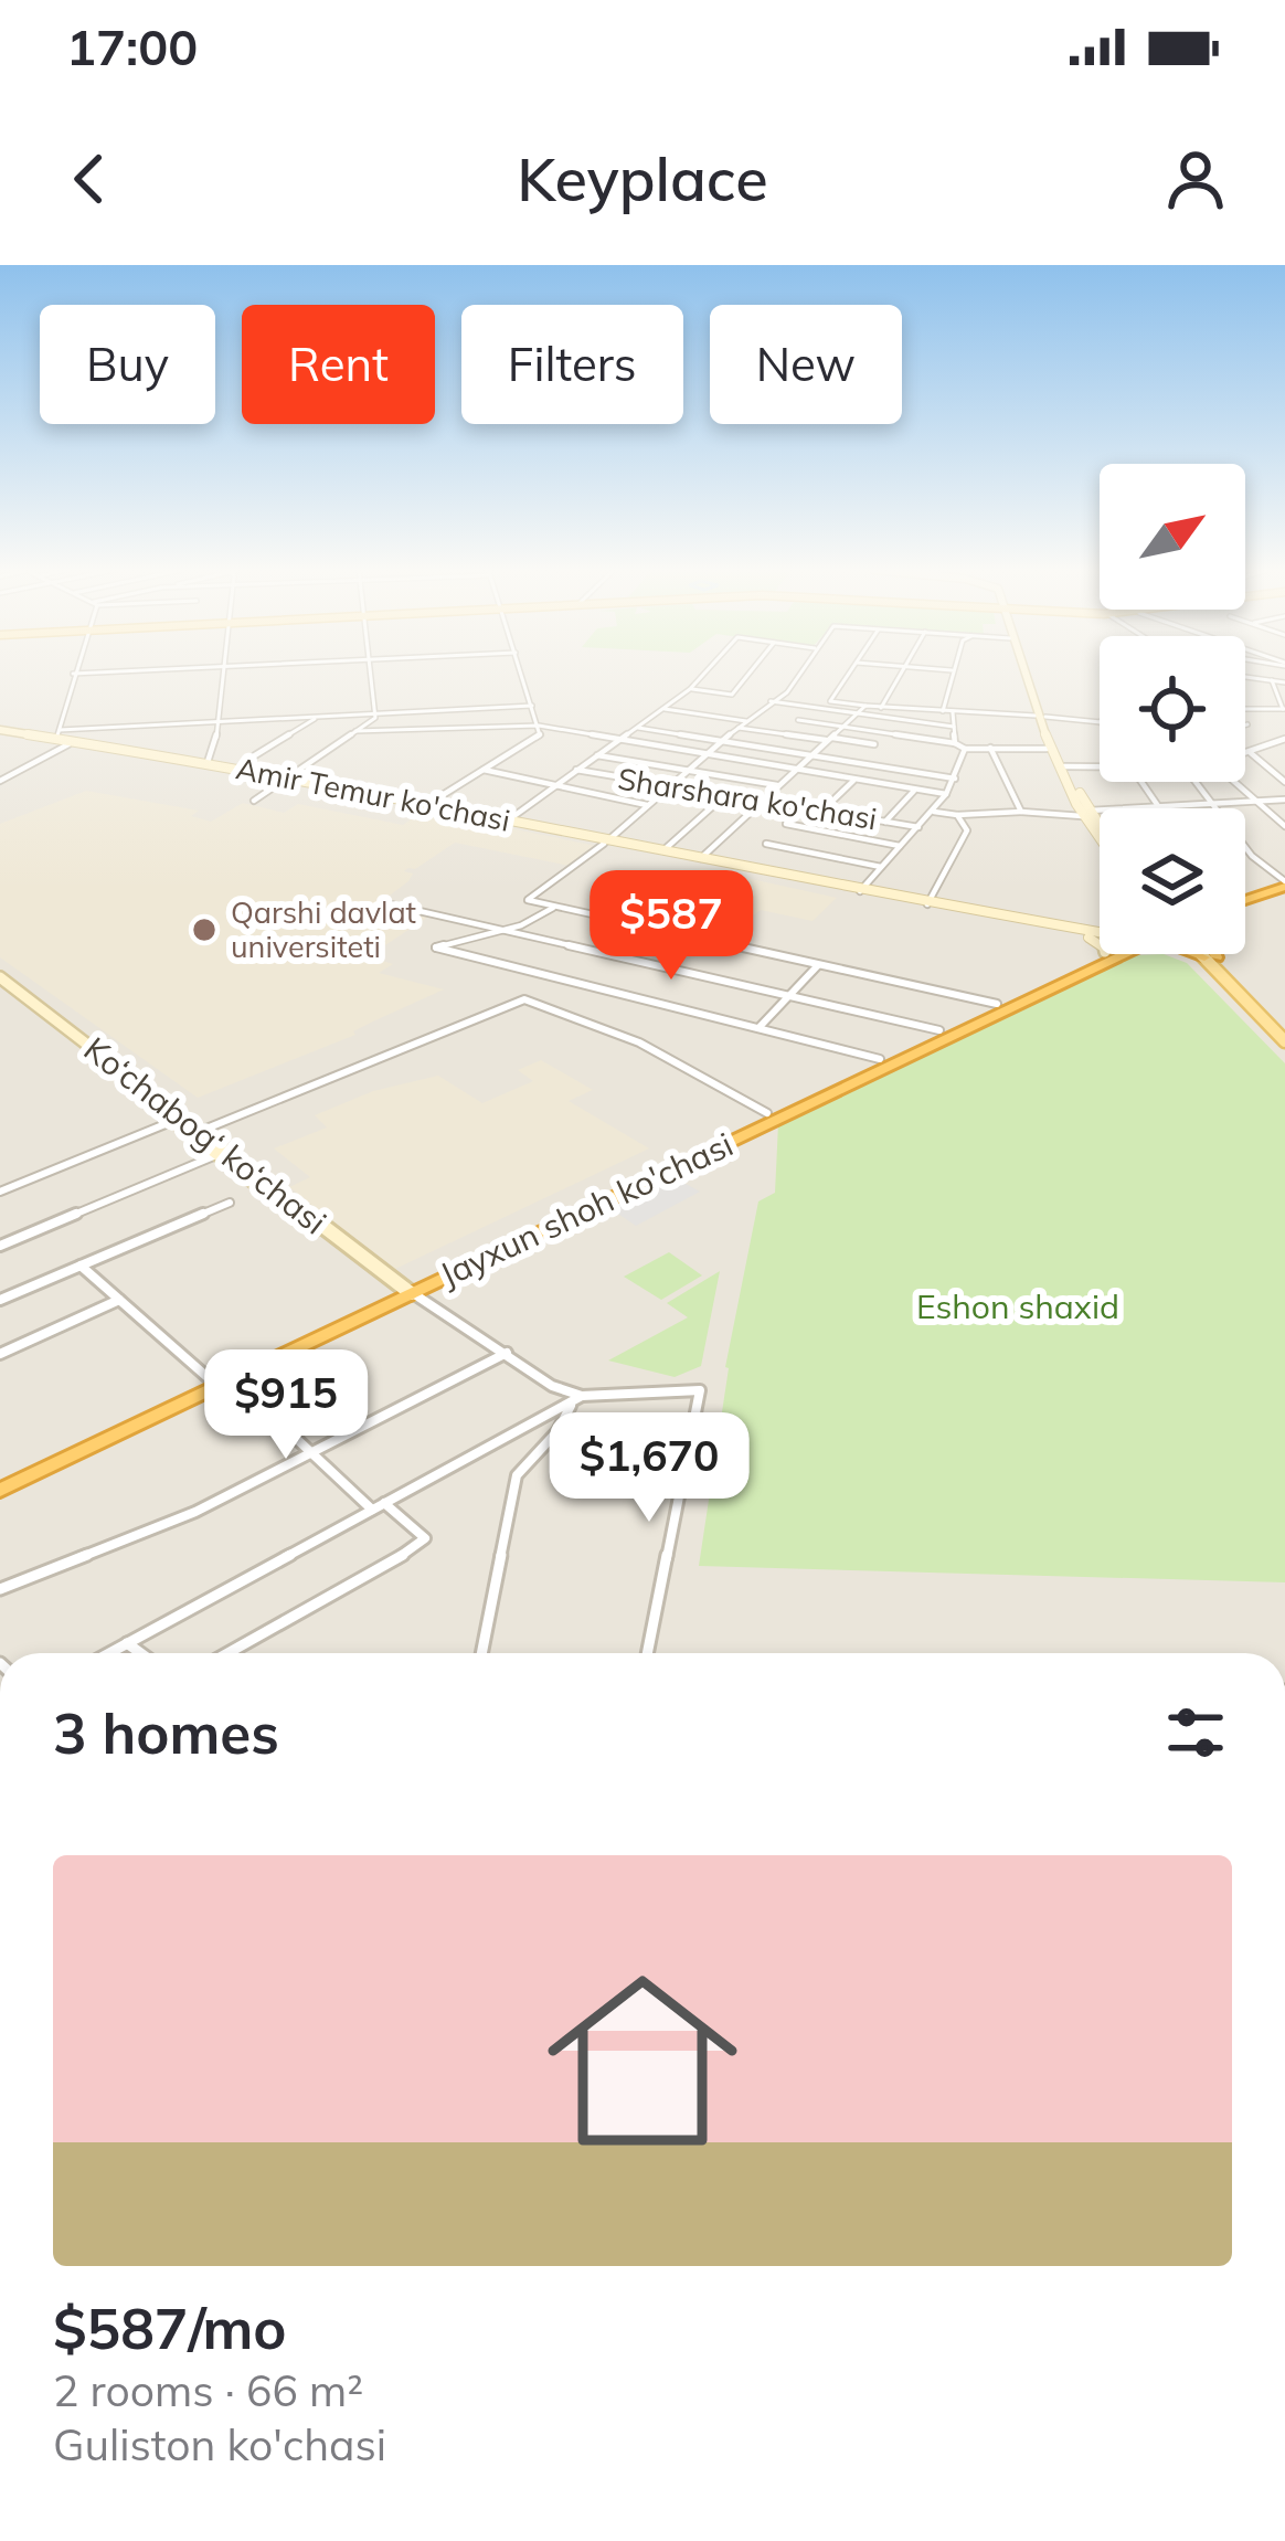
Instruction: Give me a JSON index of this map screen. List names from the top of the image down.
{
  "streets": {
    "highway": ["Jayxun shoh ko'chasi"],
    "main road": ["Amir Temur ko'chasi", "Ko‘chabog‘ ko‘chasi"],
    "street": ["Sharshara ko'chasi"]
  },
  "crossings": [
    ["Ko‘chabog‘ ko‘chasi", "Jayxun shoh ko'chasi"]
  ],
  "parks": ["Eshon shaxid"],
  "places": ["Qarshi davlat universiteti"],
  "north": "top right",
  "page": {
    "status": "17:00",
    "header": "Keyplace",
    "chip": [
      "Buy",
      "Rent",
      "Filters",
      "New"
    ],
    "price": ["$587", "$915", "$1,670"],
    "heading": "3 homes",
    "list": [
      {
        "name": "$587/mo",
        "note": "2 rooms · 66 m² · Guliston ko'chasi"
      }
    ]
  }
}
